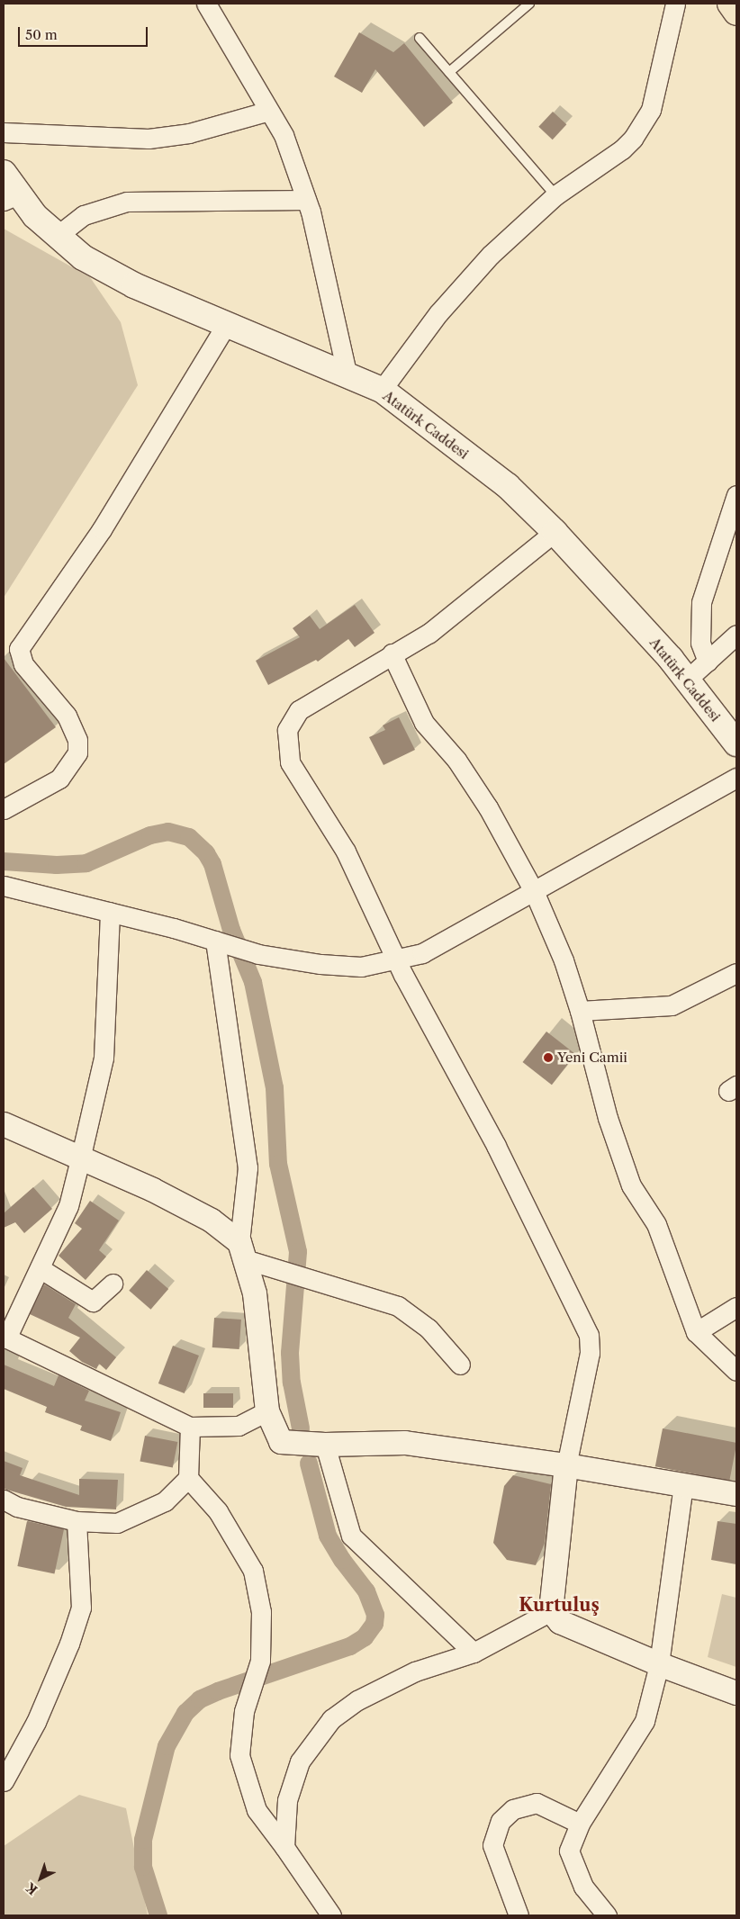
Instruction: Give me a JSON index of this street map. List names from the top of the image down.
{
  "streets": {
    "main road": ["Atatürk Caddesi"]
  },
  "districts": ["Kurtuluş"],
  "places": ["Yeni Camii"],
  "scale_bar": "50 m",
  "north": "bottom left"
}
